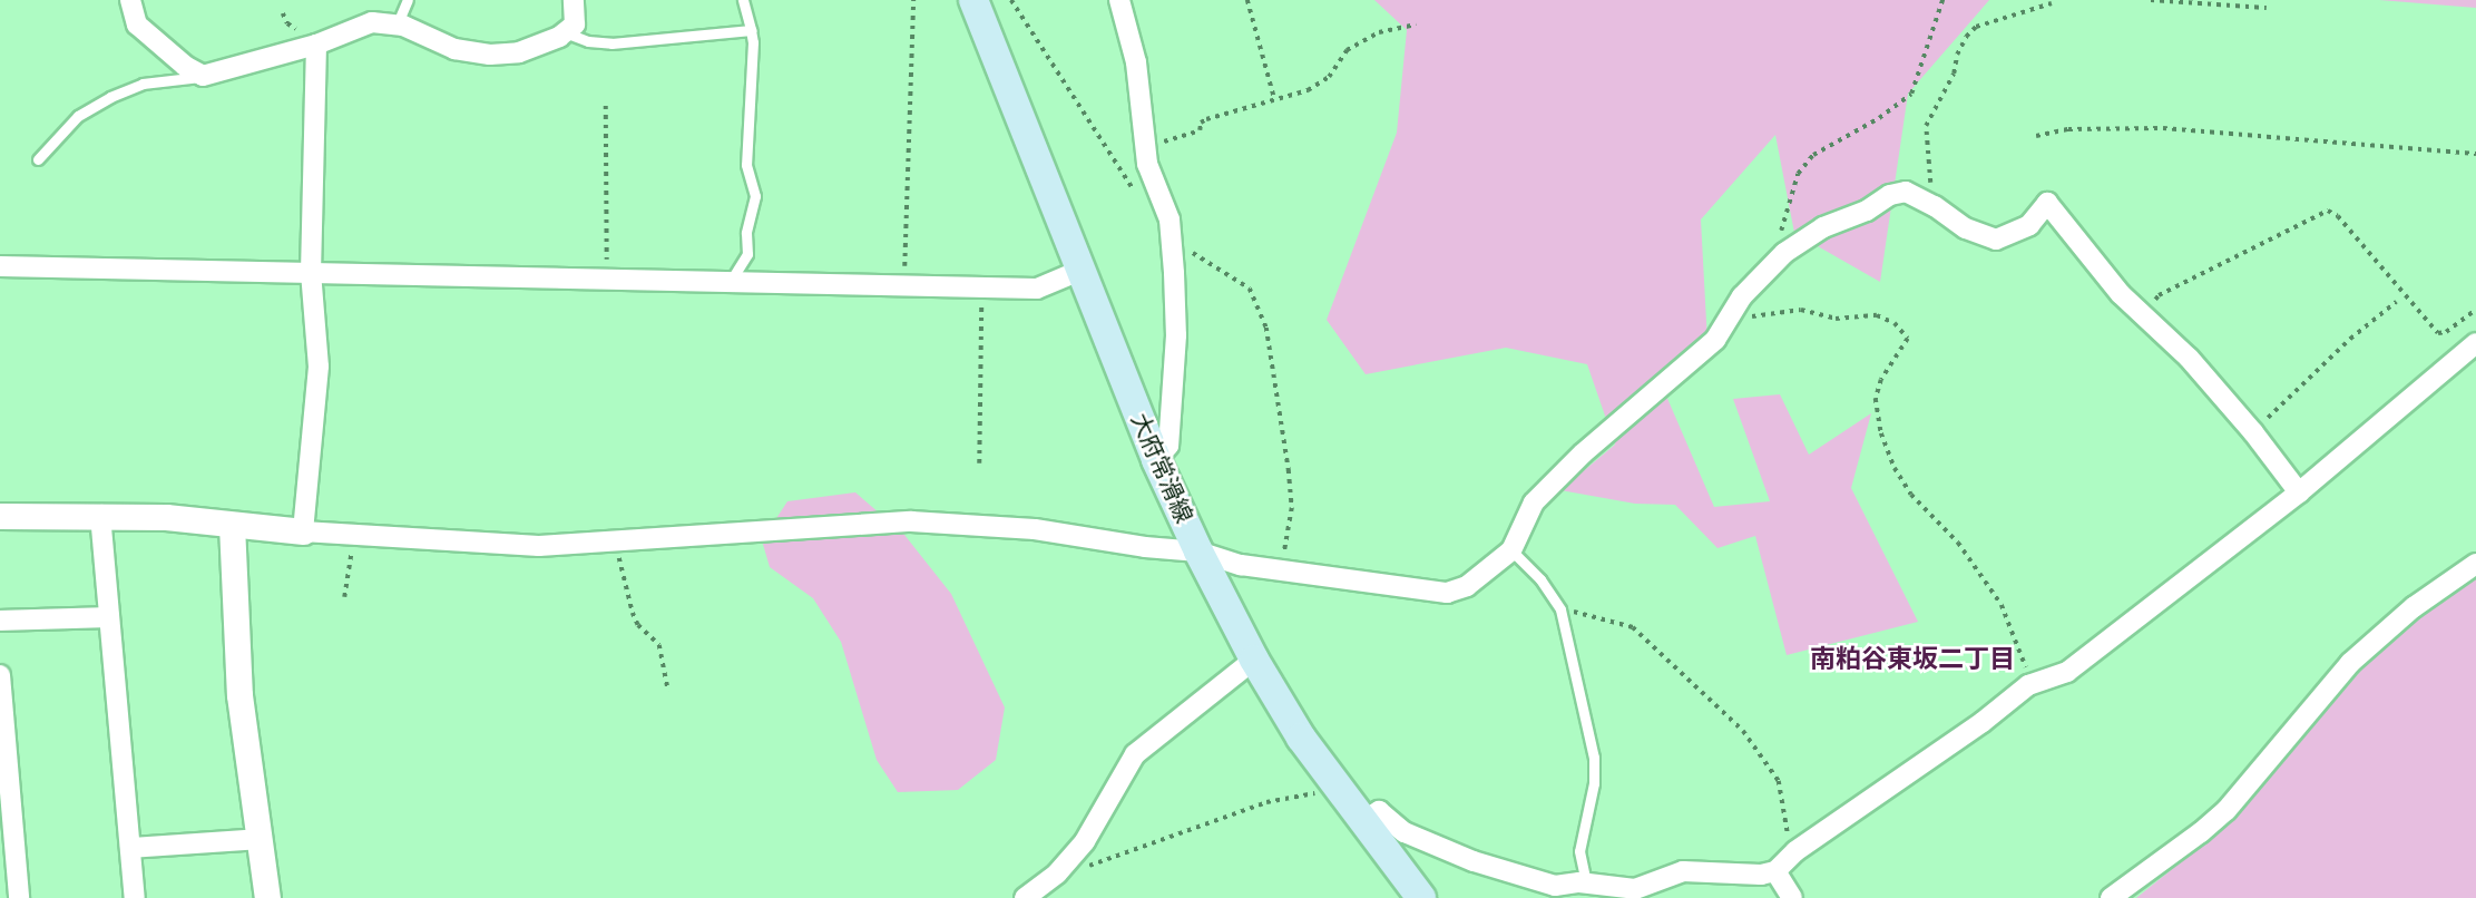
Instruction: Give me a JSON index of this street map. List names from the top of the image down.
{
  "streets": {
    "main road": ["大府常滑線"]
  },
  "districts": ["南粕谷東坂二丁目"]
}
